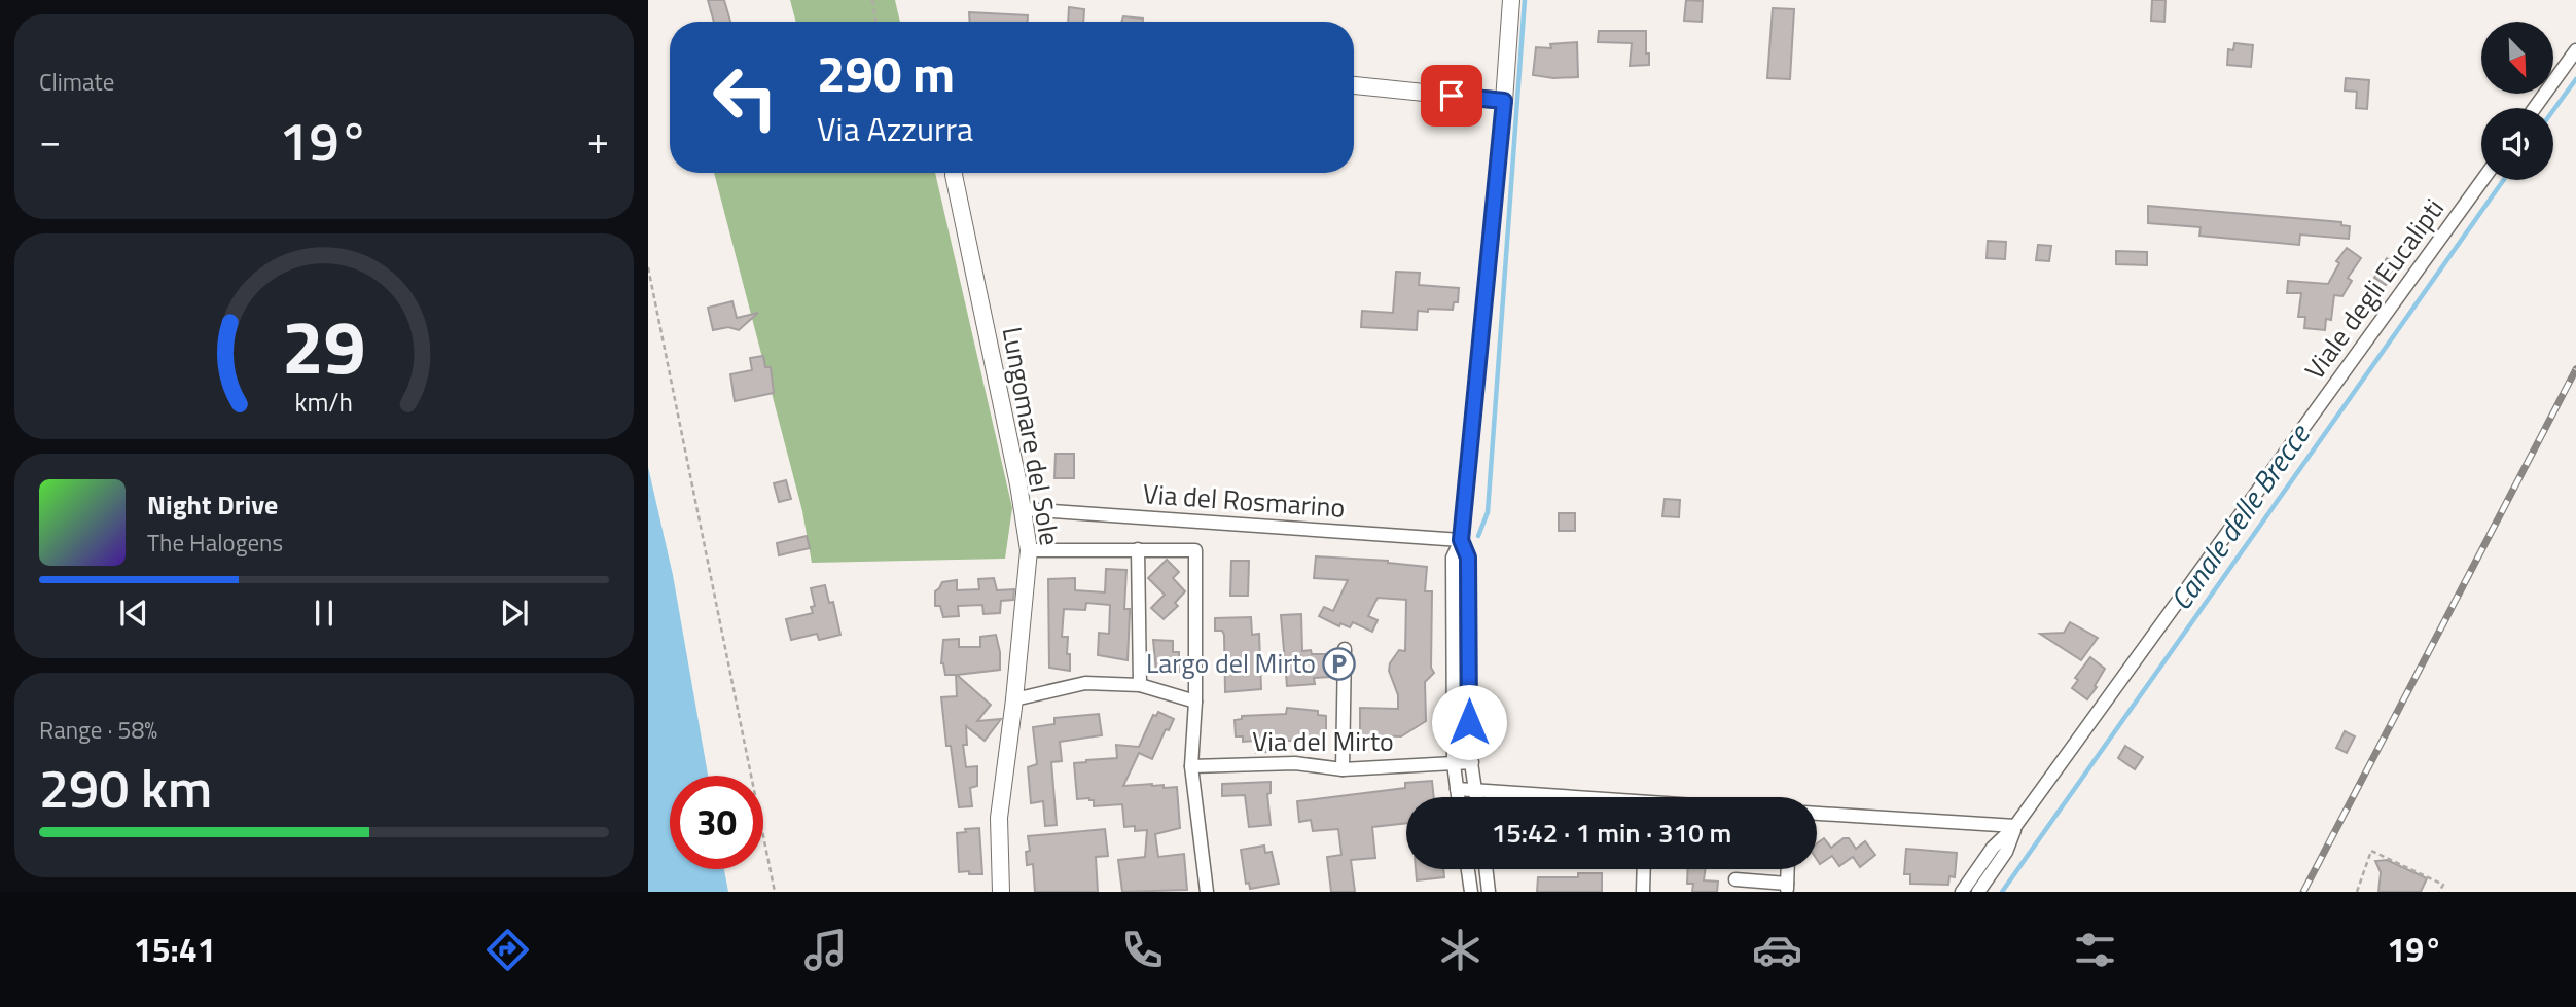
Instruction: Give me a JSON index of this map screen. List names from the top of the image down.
{
  "streets": {
    "street": [
      "Viale degli Eucalipti",
      "Lungomare del Sole",
      "Via del Rosmarino",
      "Via del Mirto"
    ]
  },
  "crossings": [
    ["Lungomare del Sole", "Via del Rosmarino"]
  ],
  "water": ["Canale delle Brecce"],
  "places": {
    "parking": ["Largo del Mirto"]
  },
  "north": "bottom right",
  "page": {
    "tile": [
      "Climate",
      ["Range · 58%", "290 km"]
    ],
    "turn": ["290 m", "Via Azzurra"],
    "heat": ["−", "19°", "+"],
    "song": ["Night Drive", "The Halogens"],
    "limit": "30",
    "trip": "15:42 · 1 min · 310 m",
    "tabs": ["15:41", "19°"],
    "gauge": ["29", "km/h"]
  }
}
